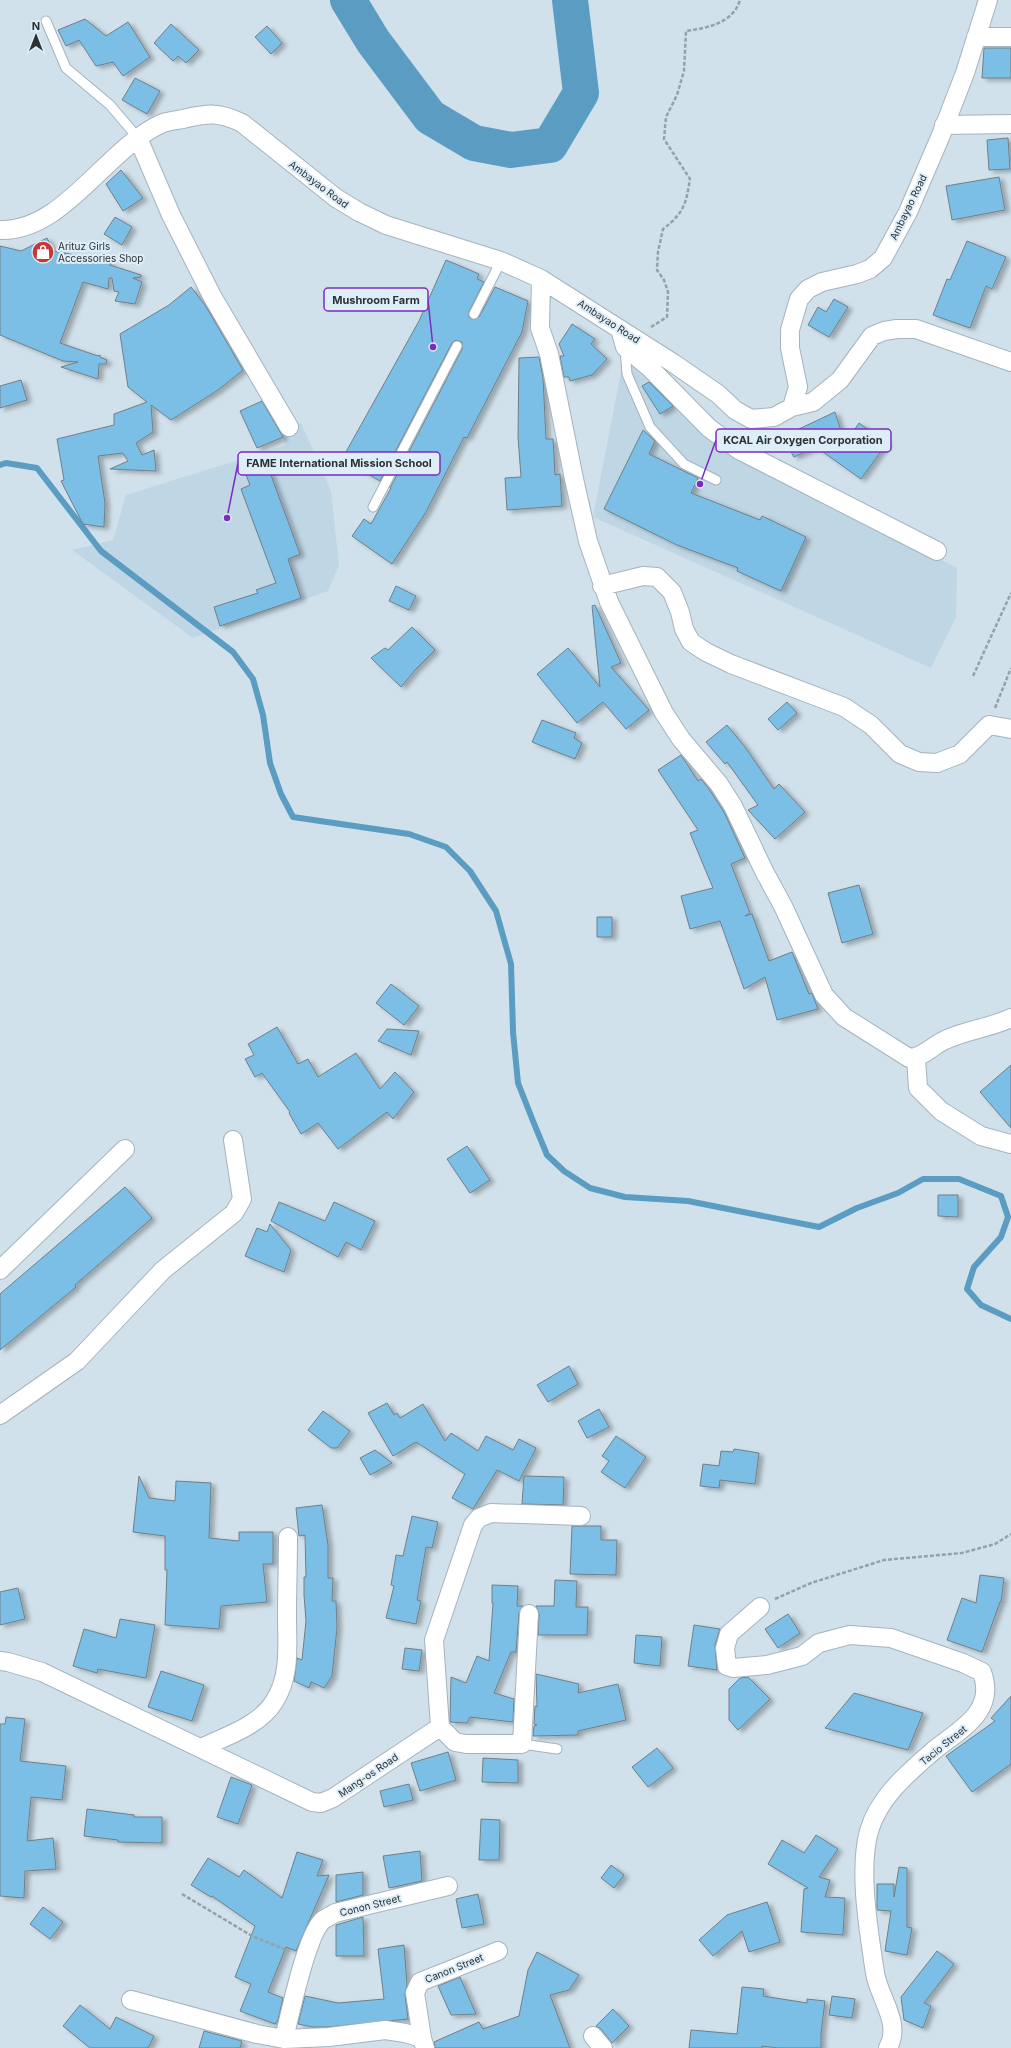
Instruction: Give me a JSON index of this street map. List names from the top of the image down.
{
  "streets": {
    "street": [
      "Ambayao Road",
      "Tacio Street",
      "Mang-os Road",
      "Conon Street",
      "Canon Street"
    ]
  },
  "places": {
    "shop": ["Arituz Girls Accessories Shop"],
    "other": ["Mushroom Farm", "KCAL Air Oxygen Corporation", "FAME International Mission School"]
  },
  "north": "top"
}
